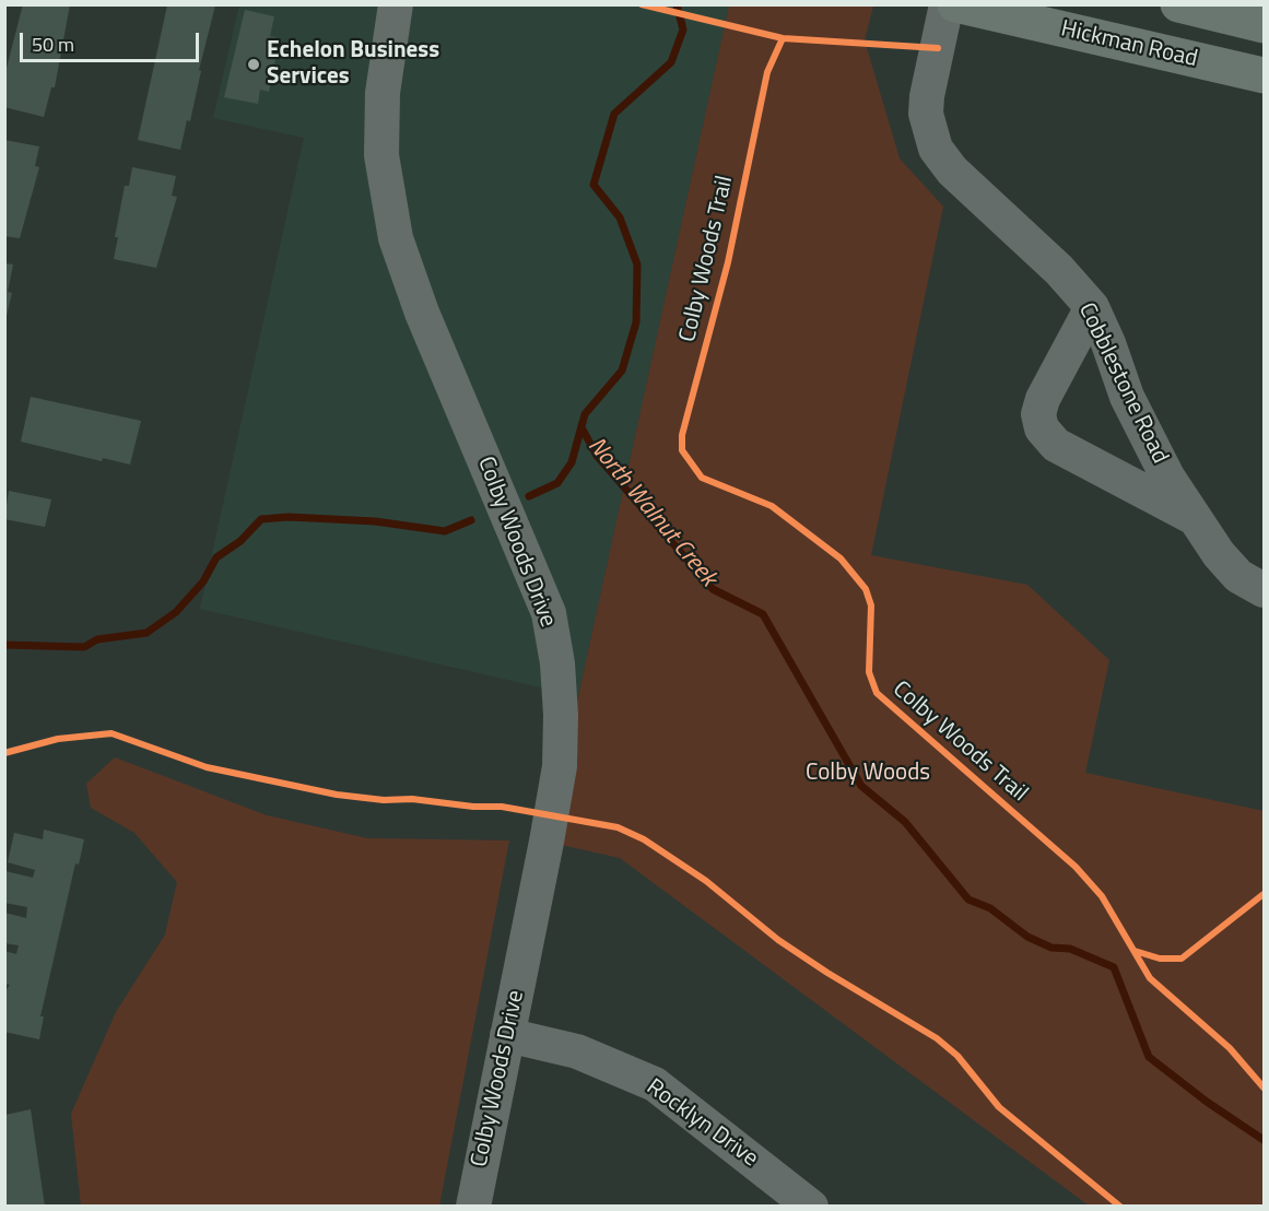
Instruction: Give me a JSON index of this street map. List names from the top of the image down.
{
  "streets": {
    "main road": ["Hickman Road"],
    "street": ["Cobblestone Road", "Colby Woods Drive", "Rocklyn Drive"],
    "cycle path": ["Colby Woods Trail"]
  },
  "crossings": [
    ["Colby Woods Drive", "Rocklyn Drive"]
  ],
  "water": ["North Walnut Creek"],
  "parks": ["Colby Woods"],
  "places": ["Echelon Business Services"],
  "scale_bar": "50 m"
}
